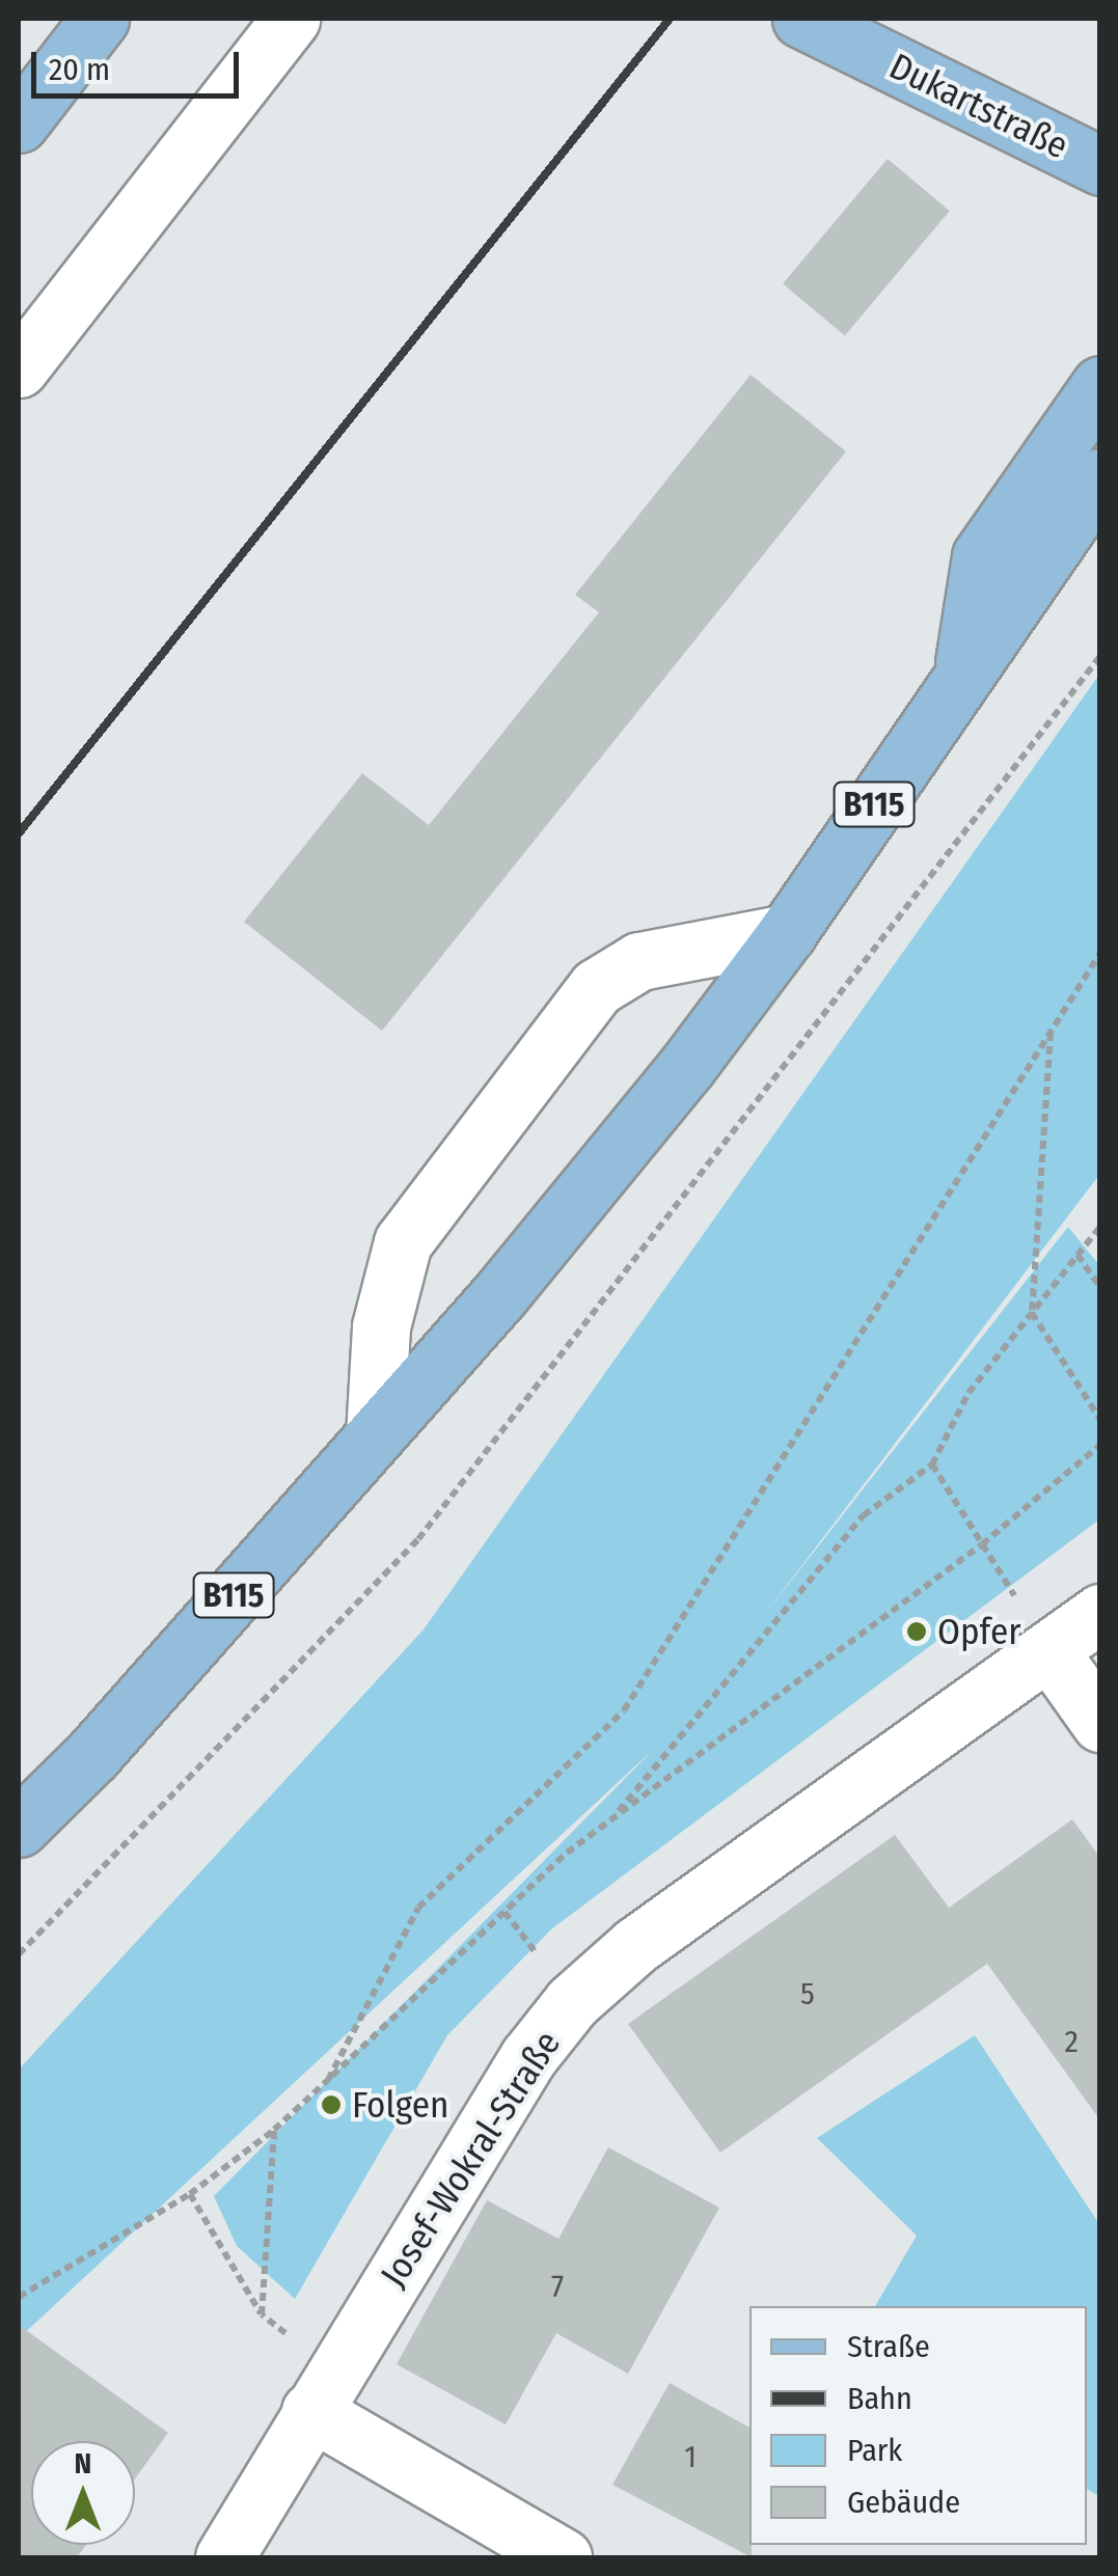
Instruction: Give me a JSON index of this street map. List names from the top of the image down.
{
  "streets": {
    "main road": ["Dukartstraße", "B115"],
    "street": ["Josef-Wokral-Straße"]
  },
  "places": ["Opfer", "Folgen"],
  "house_numbers": [
    "5",
    "2",
    "7",
    "1"
  ],
  "legend": [
    "Straße",
    "Bahn",
    "Park",
    "Gebäude"
  ],
  "scale_bar": "20 m",
  "north": "top"
}
